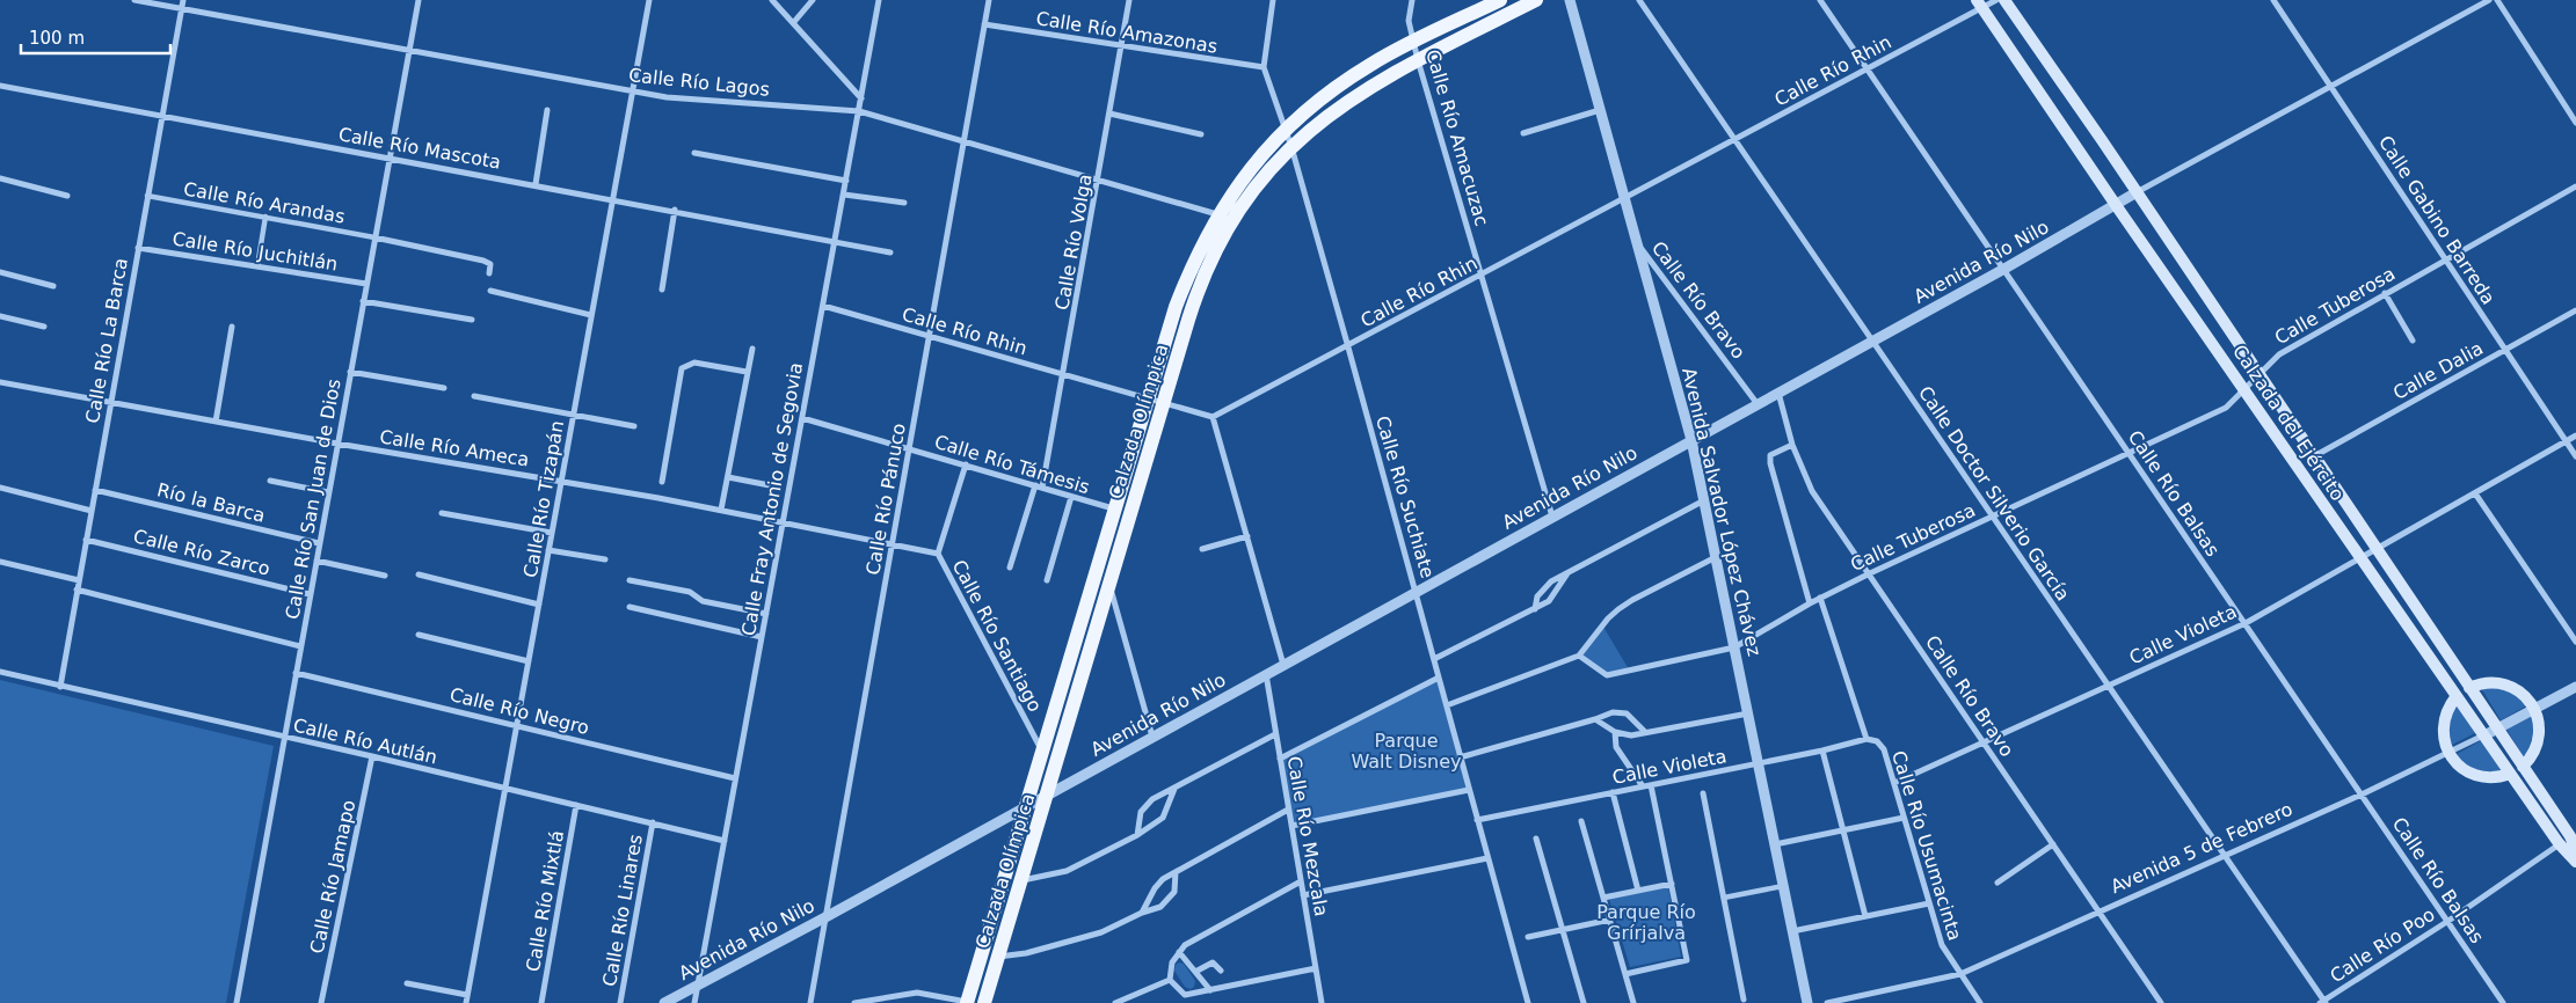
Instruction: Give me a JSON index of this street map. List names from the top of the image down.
{
  "streets": {
    "main road": ["Calzada Olímpica", "Calzada del Ejército"],
    "street": [
      "Calle Río Amazonas",
      "Calle Río Rhin",
      "Calle Río Lagos",
      "Calle Río Amacuzac",
      "Calle Río Mascota",
      "Calle Río Arandas",
      "Calle Gabino Barreda",
      "Calle Río Volga",
      "Calle Río Juchitlán",
      "Avenida Río Nilo",
      "Calle Río Bravo",
      "Calle Tuberosa",
      "Calle Río La Barca",
      "Calle Dalia",
      "Calle Río Ameca",
      "Calle Río Támesis",
      "Calle Doctor Silverio García",
      "Calle Río Balsas",
      "Calle Río Suchiate",
      "Calle Río San Juan de Dios",
      "Calle Río Tizapán",
      "Calle Fray Antonio de Segovia",
      "Calle Río Pánuco",
      "Río la Barca",
      "Avenida Salvador López Chávez",
      "Calle Río Zarco",
      "Calle Violeta",
      "Calle Río Santiago",
      "Calle Río Negro",
      "Calle Río Autlán",
      "Calle Río Mezcala",
      "Calle Río Usumacinta",
      "Avenida 5 de Febrero",
      "Calle Río Jamapo",
      "Calle Río Mixtlá",
      "Calle Río Linares",
      "Calle Río Poo"
    ]
  },
  "crossings": [
    ["Calle Río Amazonas", "Calle Río Volga"],
    ["Calle Río Amazonas", "Calle Río Suchiate"],
    ["Calle Río Amazonas", "Calle Río Pánuco"],
    ["Calle Río Rhin", "Calle Río Amacuzac"],
    ["Calle Río Rhin", "Calle Río Volga"],
    ["Calle Río Rhin", "Calzada Olímpica"],
    ["Calle Río Rhin", "Calzada del Ejército"],
    ["Calle Río Rhin", "Calle Doctor Silverio García"],
    ["Calle Río Rhin", "Calle Río Balsas"],
    ["Calle Río Rhin", "Calle Río Suchiate"],
    ["Calle Río Rhin", "Calle Fray Antonio de Segovia"],
    ["Calle Río Rhin", "Calle Río Pánuco"],
    ["Calle Río Rhin", "Avenida Salvador López Chávez"],
    ["Calle Río Lagos", "Calle Río Volga"],
    ["Calle Río Lagos", "Calle Río La Barca"],
    ["Calle Río Lagos", "Calzada Olímpica"],
    ["Calle Río Lagos", "Calle Río San Juan de Dios"],
    ["Calle Río Lagos", "Calle Río Tizapán"],
    ["Calle Río Lagos", "Calle Fray Antonio de Segovia"],
    ["Calle Río Lagos", "Calle Río Pánuco"],
    ["Calle Río Amacuzac", "Avenida Río Nilo"],
    ["Calle Río Amacuzac", "Calzada Olímpica"],
    ["Calle Río Mascota", "Calle Río La Barca"],
    ["Calle Río Mascota", "Calle Río San Juan de Dios"],
    ["Calle Río Mascota", "Calle Río Tizapán"],
    ["Calle Río Mascota", "Calle Fray Antonio de Segovia"],
    ["Calle Río Arandas", "Calle Río La Barca"],
    ["Calle Río Arandas", "Calle Río San Juan de Dios"],
    ["Calle Gabino Barreda", "Avenida Río Nilo"],
    ["Calle Gabino Barreda", "Calle Tuberosa"],
    ["Calle Gabino Barreda", "Calle Dalia"],
    ["Calle Gabino Barreda", "Calle Violeta"],
    ["Calle Río Volga", "Calle Río Támesis"],
    ["Calle Río Juchitlán", "Calle Río La Barca"],
    ["Calle Río Juchitlán", "Calle Río San Juan de Dios"],
    ["Avenida Río Nilo", "Calle Río Bravo"],
    ["Avenida Río Nilo", "Calzada Olímpica"],
    ["Avenida Río Nilo", "Calzada del Ejército"],
    ["Avenida Río Nilo", "Calle Doctor Silverio García"],
    ["Avenida Río Nilo", "Calle Río Balsas"],
    ["Avenida Río Nilo", "Calle Río Suchiate"],
    ["Avenida Río Nilo", "Calle Fray Antonio de Segovia"],
    ["Avenida Río Nilo", "Calle Río Pánuco"],
    ["Avenida Río Nilo", "Avenida Salvador López Chávez"],
    ["Avenida Río Nilo", "Calle Río Mezcala"],
    ["Calle Río Bravo", "Calle Tuberosa"],
    ["Calle Río Bravo", "Avenida Salvador López Chávez"],
    ["Calle Río Bravo", "Calle Violeta"],
    ["Calle Río Bravo", "Avenida 5 de Febrero"],
    ["Calle Tuberosa", "Calzada del Ejército"],
    ["Calle Tuberosa", "Calle Doctor Silverio García"],
    ["Calle Tuberosa", "Calle Río Balsas"],
    ["Calle Tuberosa", "Avenida Salvador López Chávez"],
    ["Calle Tuberosa", "Calle Río Usumacinta"],
    ["Calle Río La Barca", "Calle Río Ameca"],
    ["Calle Río La Barca", "Río la Barca"],
    ["Calle Río La Barca", "Calle Río Zarco"],
    ["Calle Río La Barca", "Calle Río Autlán"],
    ["Calle Dalia", "Calzada del Ejército"],
    ["Calzada Olímpica", "Calle Río Támesis"],
    ["Calzada Olímpica", "Calle Río Suchiate"],
    ["Calzada Olímpica", "Calle Río Santiago"],
    ["Calzada del Ejército", "Calle Violeta"],
    ["Calzada del Ejército", "Avenida 5 de Febrero"],
    ["Calzada del Ejército", "Calle Río Poo"],
    ["Calle Río Ameca", "Calle Río San Juan de Dios"],
    ["Calle Río Ameca", "Calle Río Tizapán"],
    ["Calle Río Ameca", "Calle Fray Antonio de Segovia"],
    ["Calle Río Ameca", "Calle Río Pánuco"],
    ["Calle Río Ameca", "Calle Río Santiago"],
    ["Calle Río Támesis", "Calle Fray Antonio de Segovia"],
    ["Calle Río Támesis", "Calle Río Pánuco"],
    ["Calle Río Támesis", "Calle Río Santiago"],
    ["Calle Doctor Silverio García", "Calle Violeta"],
    ["Calle Doctor Silverio García", "Avenida 5 de Febrero"],
    ["Calle Doctor Silverio García", "Calle Río Poo"],
    ["Calle Río Balsas", "Calle Violeta"],
    ["Calle Río Balsas", "Avenida 5 de Febrero"],
    ["Calle Río Balsas", "Calle Río Poo"],
    ["Calle Río Suchiate", "Calle Violeta"],
    ["Calle Río San Juan de Dios", "Río la Barca"],
    ["Calle Río San Juan de Dios", "Calle Río Zarco"],
    ["Calle Río San Juan de Dios", "Calle Río Negro"],
    ["Calle Río San Juan de Dios", "Calle Río Autlán"],
    ["Calle Río Tizapán", "Calle Río Negro"],
    ["Calle Río Tizapán", "Calle Río Autlán"],
    ["Calle Fray Antonio de Segovia", "Calle Río Negro"],
    ["Calle Fray Antonio de Segovia", "Calle Río Autlán"],
    ["Avenida Salvador López Chávez", "Calle Violeta"],
    ["Calle Violeta", "Calle Río Usumacinta"],
    ["Calle Río Autlán", "Calle Río Jamapo"],
    ["Calle Río Autlán", "Calle Río Mixtlá"],
    ["Calle Río Autlán", "Calle Río Linares"],
    ["Calle Río Usumacinta", "Avenida 5 de Febrero"]
  ],
  "parks": ["Parque Walt Disney", "Parque Río Grírjalva"],
  "scale_bar": "100 m"
}
